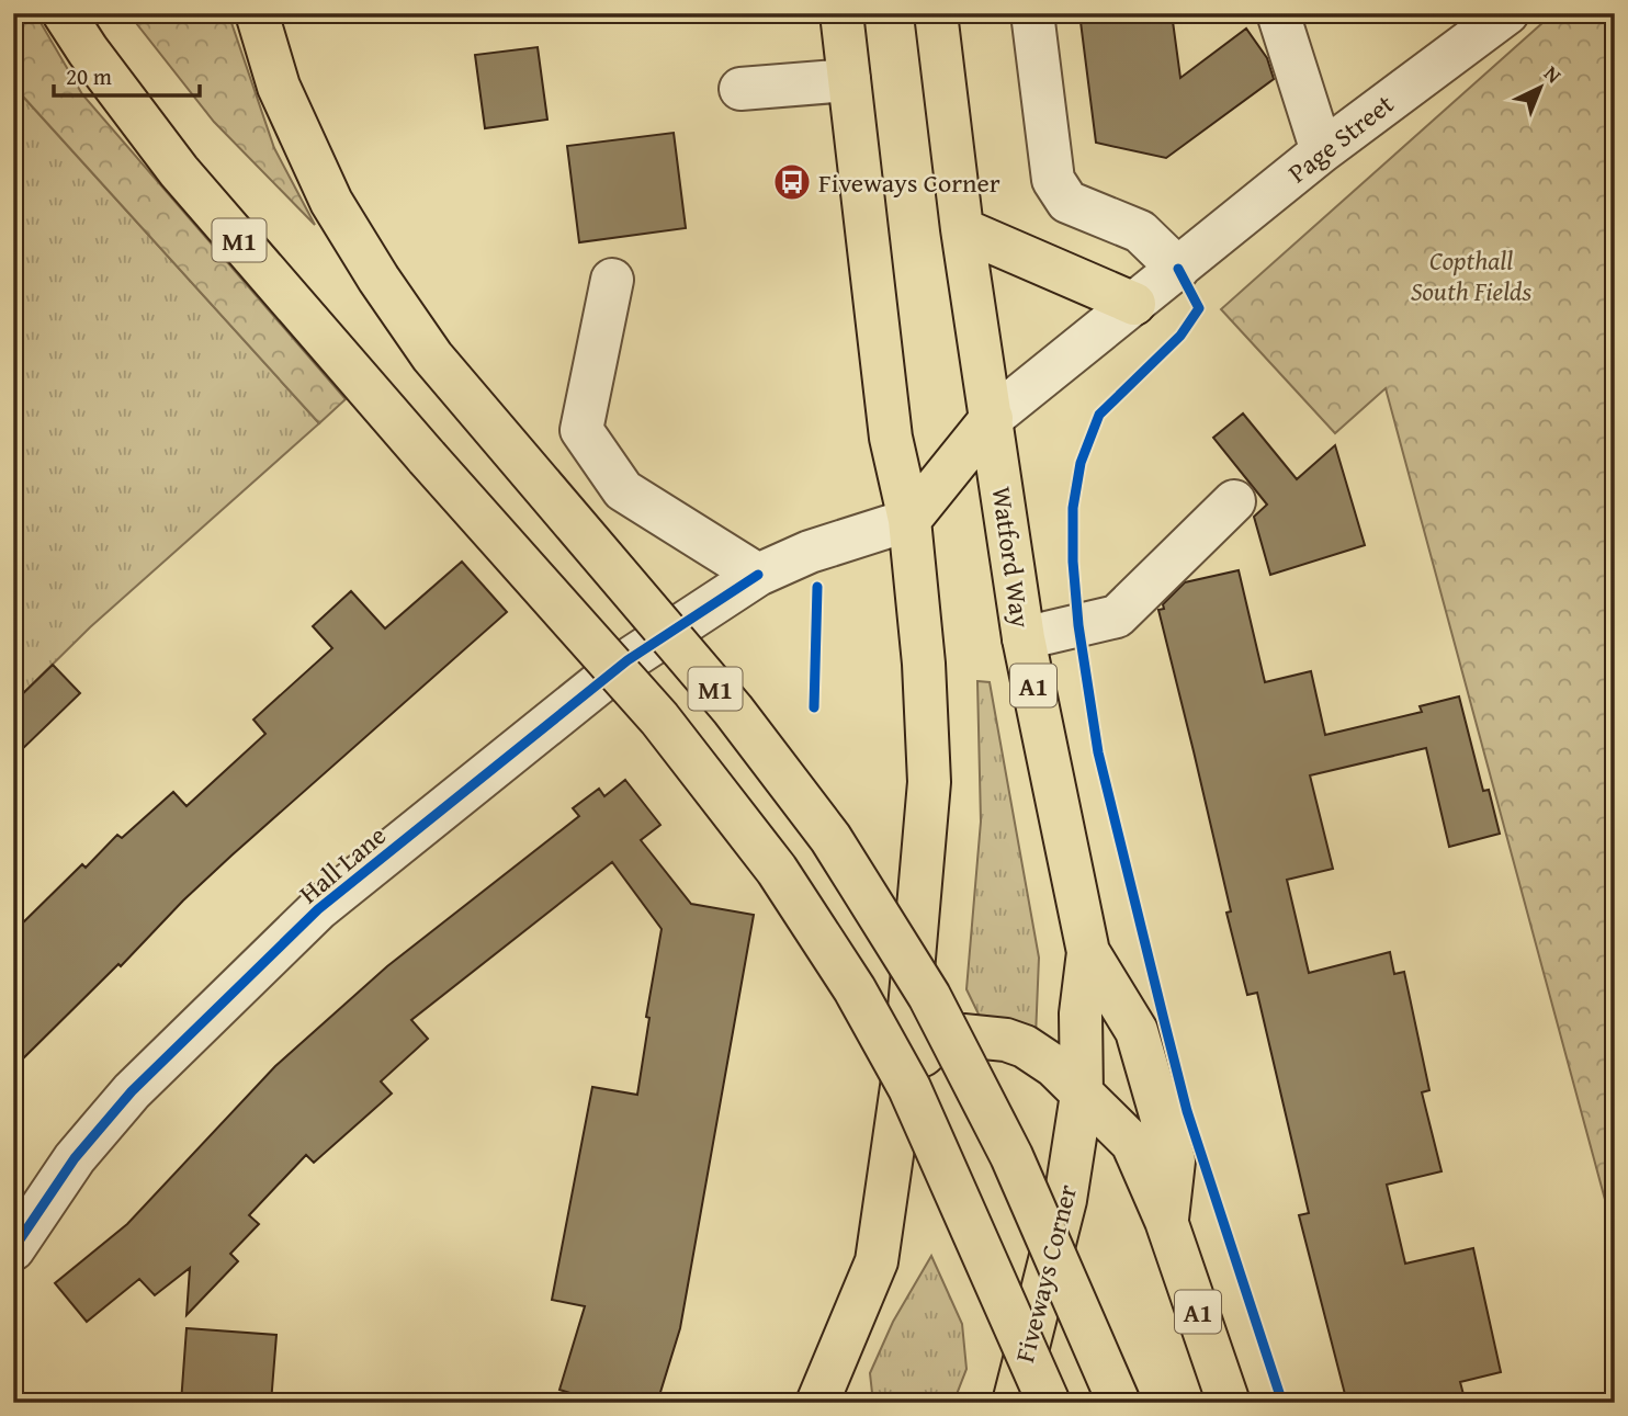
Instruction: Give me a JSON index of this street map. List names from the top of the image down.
{
  "streets": {
    "highway": [
      "M1",
      "Watford Way",
      "A1",
      "Fiveways Corner"
    ],
    "street": ["Page Street", "Hall Lane"]
  },
  "crossings": [
    ["Page Street", "Watford Way"],
    ["Watford Way", "A1"],
    ["Watford Way", "Fiveways Corner"]
  ],
  "parks": ["Copthall South Fields"],
  "places": {
    "bus stop": ["Fiveways Corner"]
  },
  "scale_bar": "20 m",
  "north": "top right"
}
